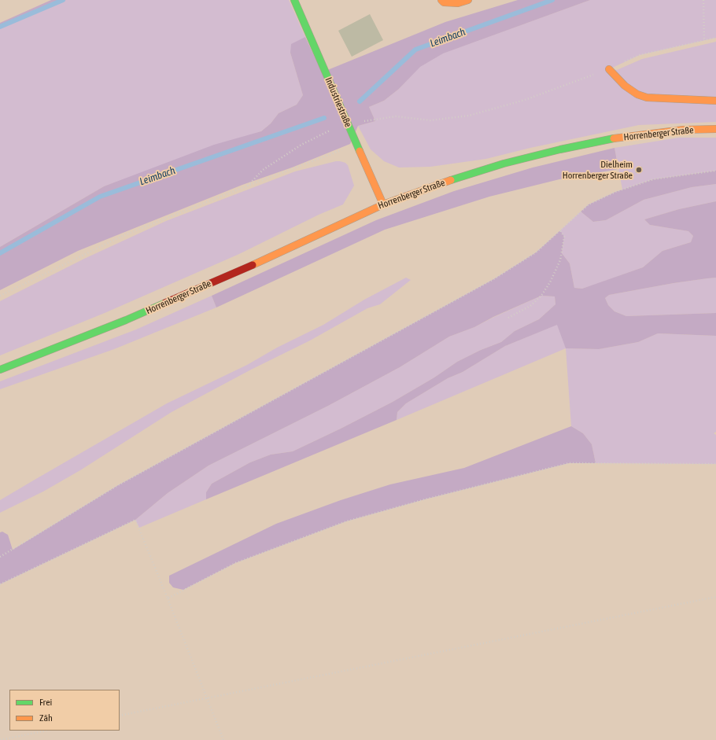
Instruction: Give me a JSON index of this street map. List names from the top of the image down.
{
  "streets": {
    "main road": ["Industriestraße", "Horrenberger Straße"]
  },
  "crossings": [
    ["Industriestraße", "Horrenberger Straße"]
  ],
  "water": ["Leimbach"],
  "places": ["Dielheim Horrenberger Straße"],
  "legend": ["Frei", "Zäh"]
}
